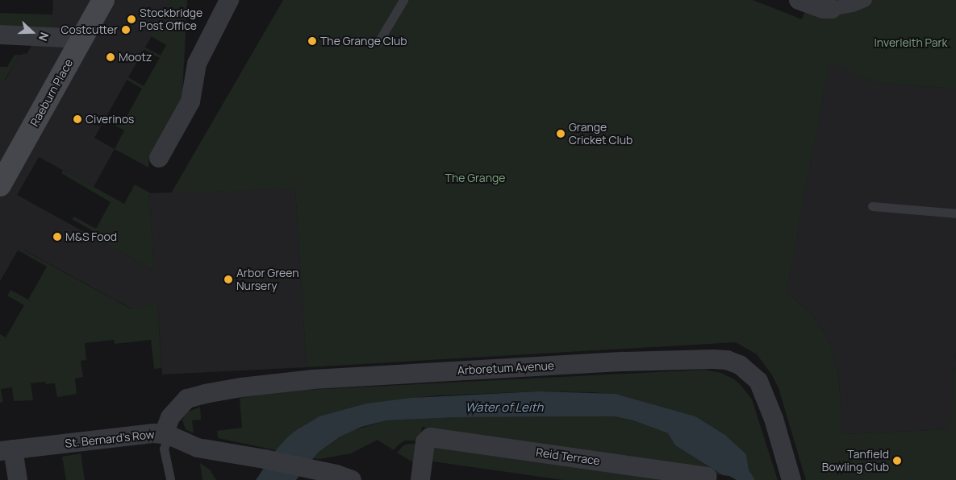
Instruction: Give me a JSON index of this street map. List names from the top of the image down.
{
  "streets": {
    "main road": ["Raeburn Place"],
    "street": ["Arboretum Avenue", "St. Bernard's Row", "Reid Terrace"]
  },
  "crossings": [
    ["Arboretum Avenue", "St. Bernard's Row"]
  ],
  "water": ["Water of Leith"],
  "parks": ["Inverleith Park", "The Grange"],
  "places": [
    "Stockbridge Post Office",
    "Costcutter",
    "The Grange Club",
    "Mootz",
    "Civerinos",
    "Grange Cricket Club",
    "M&S Food",
    "Arbor Green Nursery",
    "Tanfield Bowling Club"
  ],
  "north": "right"
}
